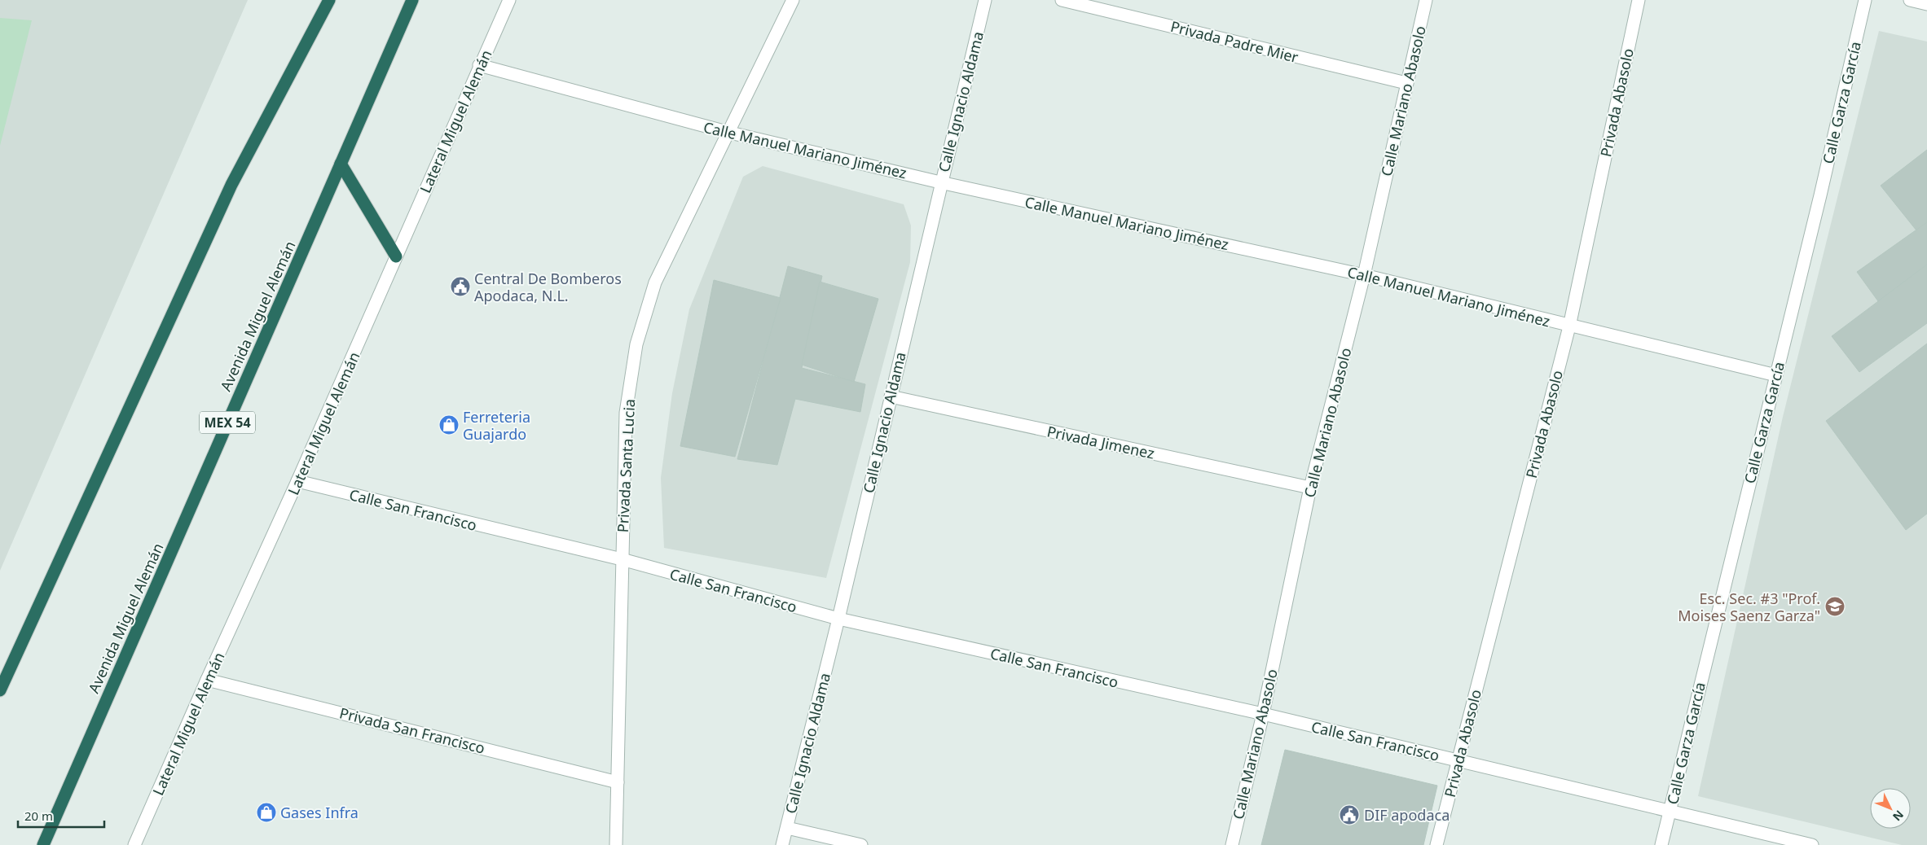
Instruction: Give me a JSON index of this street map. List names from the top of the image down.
{
  "streets": {
    "highway": ["Avenida Miguel Alemán", "MEX 54"],
    "street": [
      "Privada Padre Mier",
      "Calle Mariano Abasolo",
      "Calle Ignacio Aldama",
      "Privada Abasolo",
      "Calle Garza García",
      "Lateral Miguel Alemán",
      "Calle Manuel Mariano Jiménez",
      "Privada Jimenez",
      "Privada Santa Lucia",
      "Calle San Francisco",
      "Privada San Francisco"
    ]
  },
  "crossings": [
    ["Privada Padre Mier", "Calle Mariano Abasolo"],
    ["Calle Mariano Abasolo", "Calle Manuel Mariano Jiménez"],
    ["Calle Mariano Abasolo", "Privada Jimenez"],
    ["Calle Mariano Abasolo", "Calle San Francisco"],
    ["Calle Ignacio Aldama", "Calle Manuel Mariano Jiménez"],
    ["Calle Ignacio Aldama", "Privada Jimenez"],
    ["Calle Ignacio Aldama", "Calle San Francisco"],
    ["Privada Abasolo", "Calle Manuel Mariano Jiménez"],
    ["Privada Abasolo", "Calle San Francisco"],
    ["Calle Garza García", "Calle Manuel Mariano Jiménez"],
    ["Calle Garza García", "Calle San Francisco"],
    ["Lateral Miguel Alemán", "Calle Manuel Mariano Jiménez"],
    ["Lateral Miguel Alemán", "Calle San Francisco"],
    ["Lateral Miguel Alemán", "Privada San Francisco"],
    ["Calle Manuel Mariano Jiménez", "Privada Santa Lucia"],
    ["Privada Santa Lucia", "Calle San Francisco"],
    ["Privada Santa Lucia", "Privada San Francisco"]
  ],
  "places": {
    "public building": ["Central De Bomberos Apodaca, N.L.", "DIF apodaca"],
    "shop": ["Ferreteria Guajardo", "Gases Infra"],
    "school or university": ["Esc. Sec. #3 \"Prof. Moises Saenz Garza\""]
  },
  "scale_bar": "20 m",
  "north": "bottom right"
}
